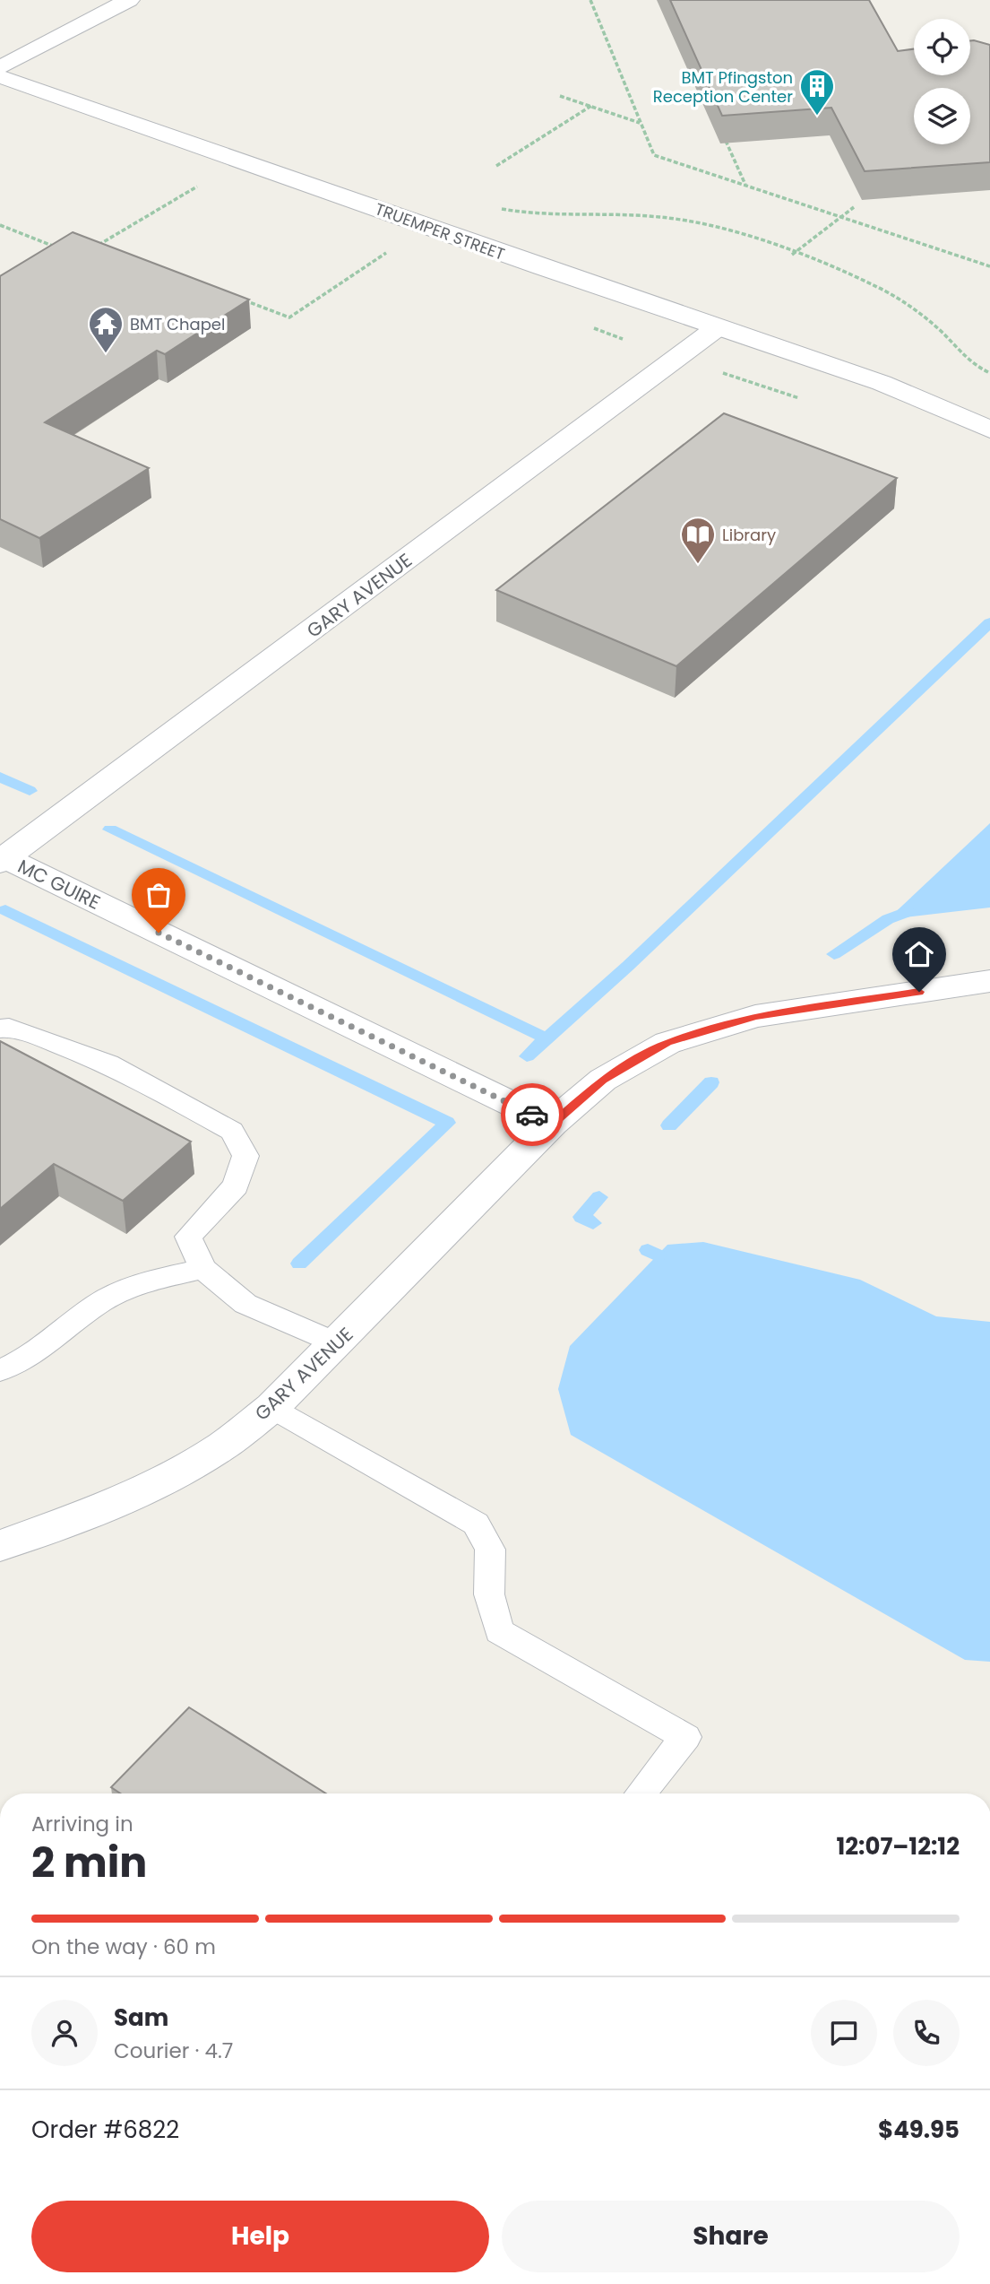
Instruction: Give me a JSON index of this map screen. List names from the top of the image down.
{
  "streets": {
    "street": ["TRUEMPER STREET", "GARY AVENUE", "MC GUIRE"]
  },
  "crossings": [
    ["TRUEMPER STREET", "GARY AVENUE"],
    ["GARY AVENUE", "MC GUIRE"]
  ],
  "places": {
    "building": ["BMT Pfingston Reception Center"],
    "temple": ["BMT Chapel"],
    "library": ["Library"]
  },
  "page": {
    "heading": ["2 min", "Arriving in", "12:07–12:12"],
    "panel": [
      "Sam",
      "Courier · 4.7",
      "Order #6822",
      "$49.95"
    ],
    "bar": "On the way · 60 m",
    "buttons": ["Help", "Share"]
  }
}
